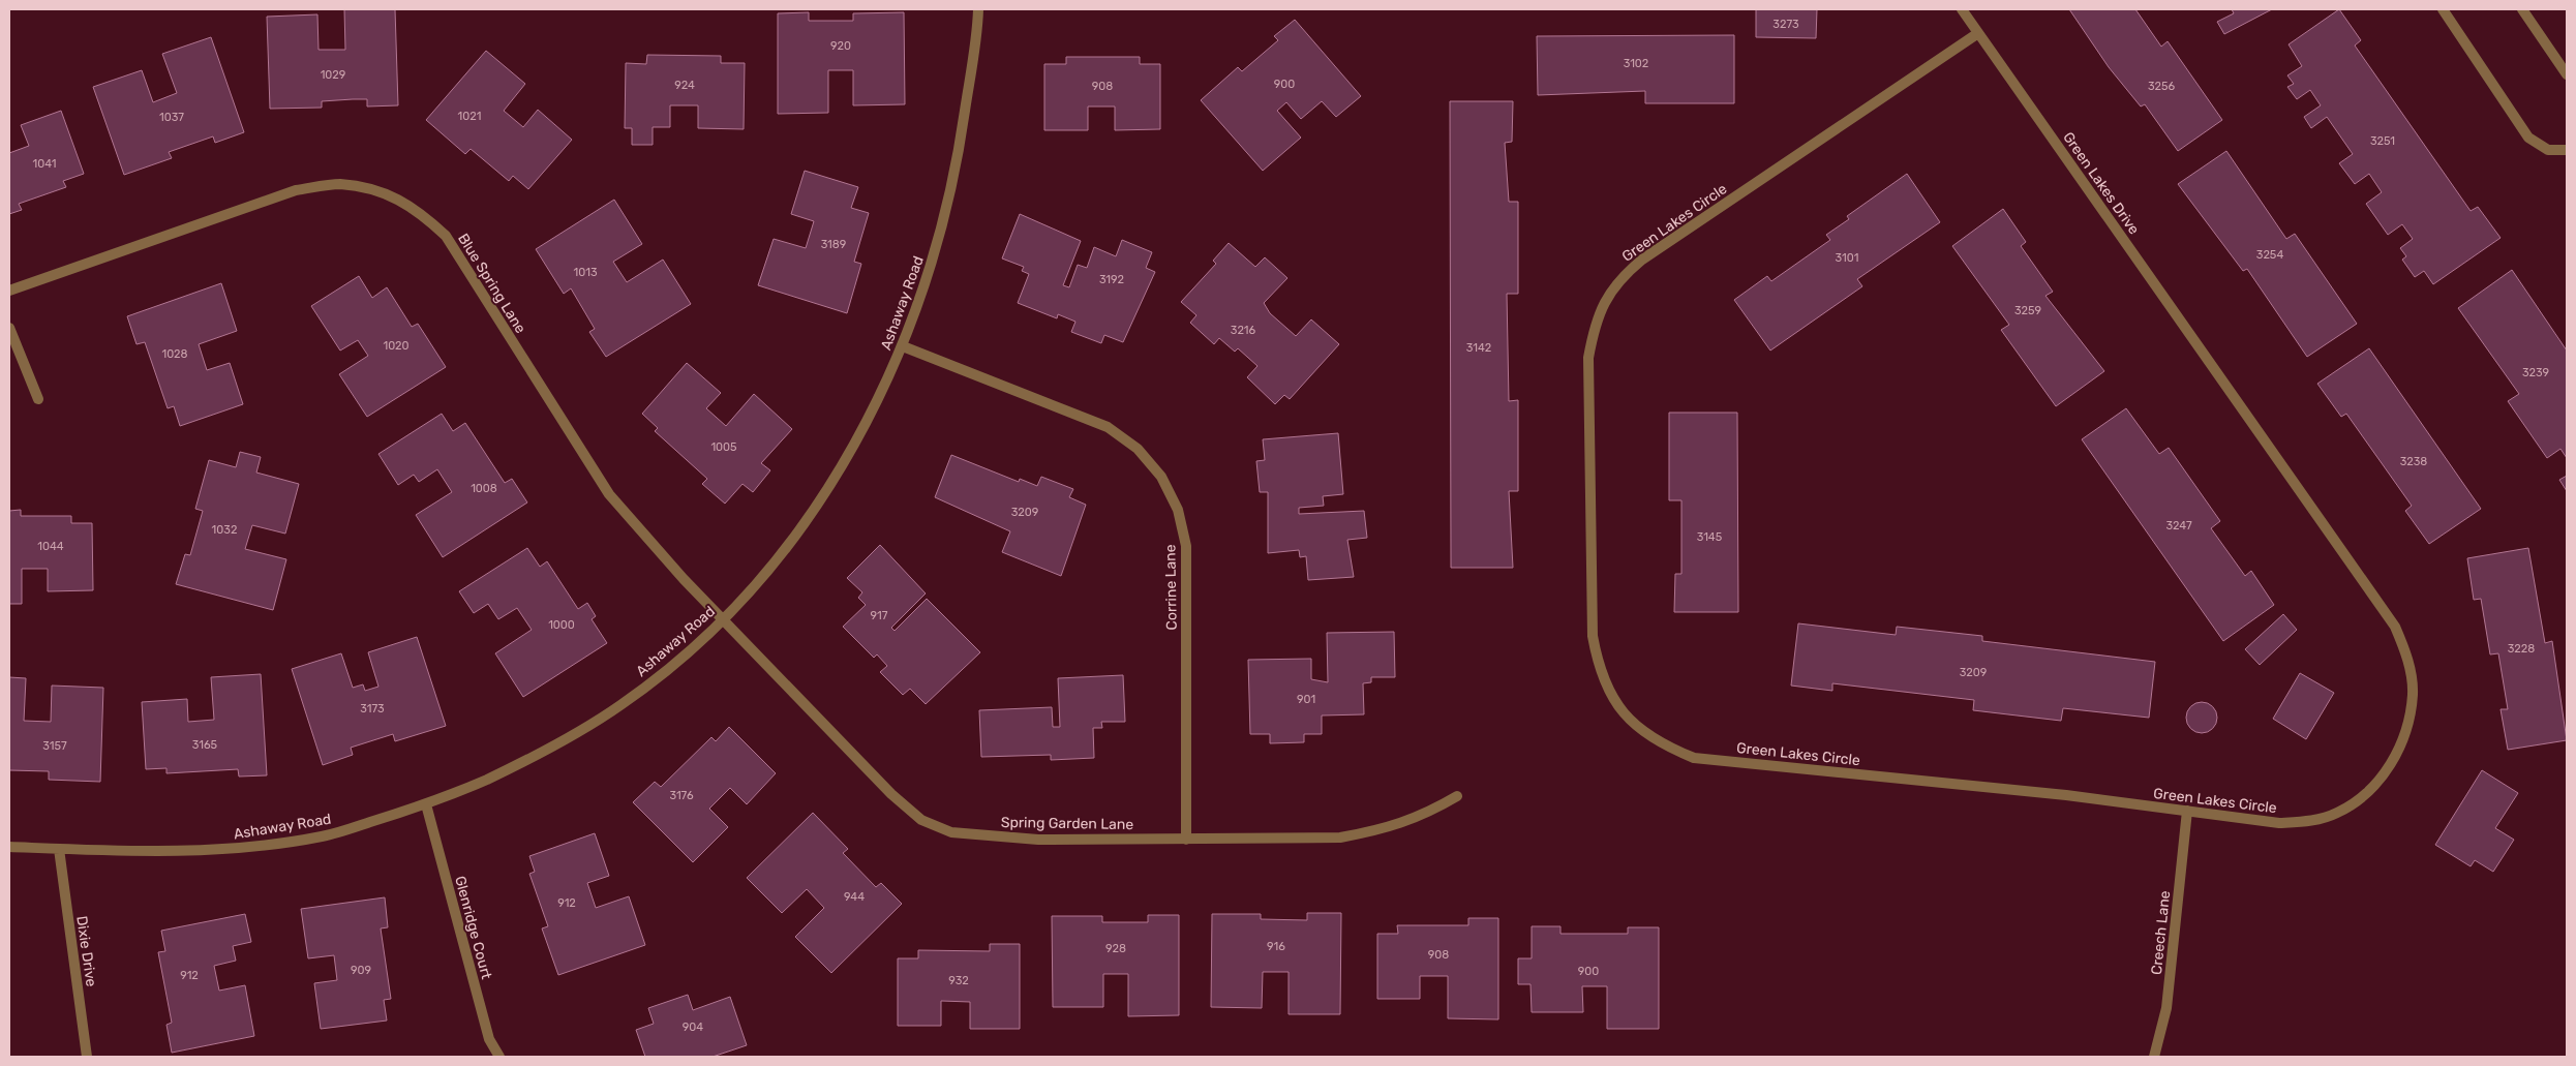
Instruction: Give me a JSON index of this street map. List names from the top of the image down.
{
  "streets": {
    "street": [
      "Green Lakes Drive",
      "Green Lakes Circle",
      "Blue Spring Lane",
      "Ashaway Road",
      "Corrine Lane",
      "Spring Garden Lane",
      "Glenridge Court",
      "Creech Lane",
      "Dixie Drive"
    ]
  },
  "crossings": [
    ["Green Lakes Drive", "Green Lakes Circle"],
    ["Green Lakes Circle", "Creech Lane"],
    ["Blue Spring Lane", "Ashaway Road"],
    ["Blue Spring Lane", "Spring Garden Lane"],
    ["Ashaway Road", "Corrine Lane"],
    ["Ashaway Road", "Spring Garden Lane"],
    ["Ashaway Road", "Glenridge Court"],
    ["Ashaway Road", "Dixie Drive"],
    ["Corrine Lane", "Spring Garden Lane"]
  ],
  "house_numbers": [
    "3273",
    "920",
    "3102",
    "1029",
    "900",
    "924",
    "908",
    "3256",
    "1021",
    "1037",
    "3251",
    "1041",
    "3189",
    "3254",
    "3101",
    "1013",
    "3192",
    "3259",
    "3216",
    "1020",
    "3142",
    "1028",
    "3239",
    "1005",
    "3238",
    "1008",
    "3209",
    "3247",
    "1032",
    "3145",
    "1044",
    "917",
    "1000",
    "3228",
    "3209",
    "901",
    "3173",
    "3165",
    "3157",
    "3176",
    "944",
    "912",
    "916",
    "928",
    "908",
    "909",
    "900",
    "912",
    "932",
    "904"
  ]
}
